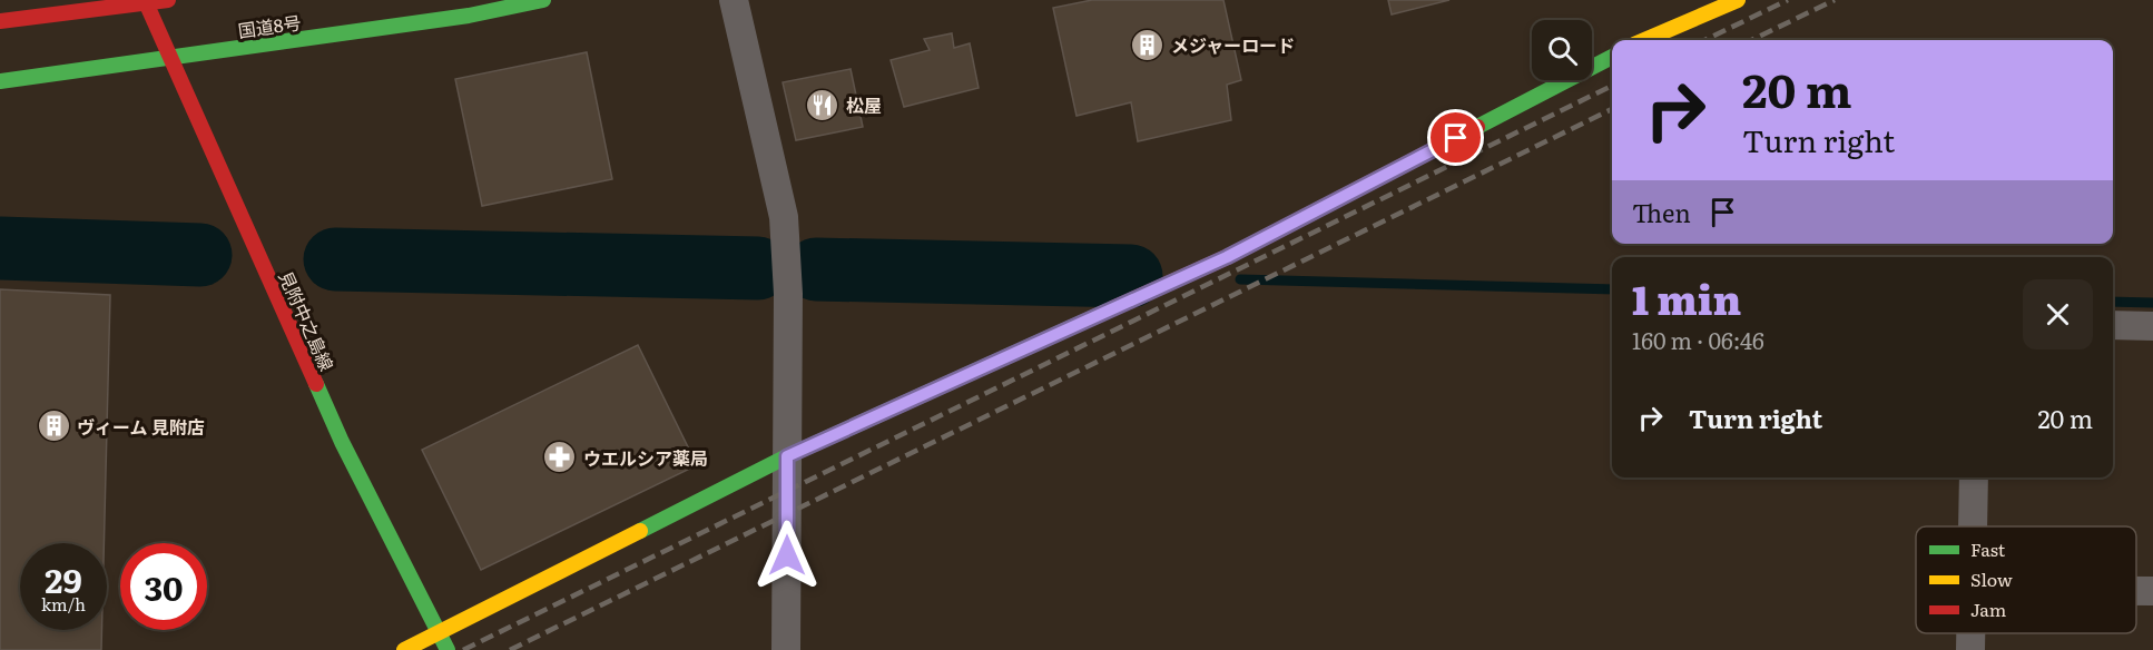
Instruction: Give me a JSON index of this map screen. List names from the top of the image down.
{
  "streets": {
    "main road": ["国道8号", "見附中之島線"]
  },
  "crossings": [
    ["国道8号", "見附中之島線"]
  ],
  "places": {
    "building": ["メジャーロード", "ヴィーム 見附店"],
    "restaurant": ["松屋"],
    "pharmacy": ["ウエルシア薬局"]
  },
  "legend": ["Fast", "Slow", "Jam"],
  "page": {
    "turn": ["20 m", "Turn right"],
    "then": "Then",
    "heading": ["1 min", "160 m · 06:46"],
    "list": [
      {
        "name": "Turn right",
        "value": "20 m"
      }
    ],
    "speed": "29 km/h",
    "limit": "30"
  }
}
